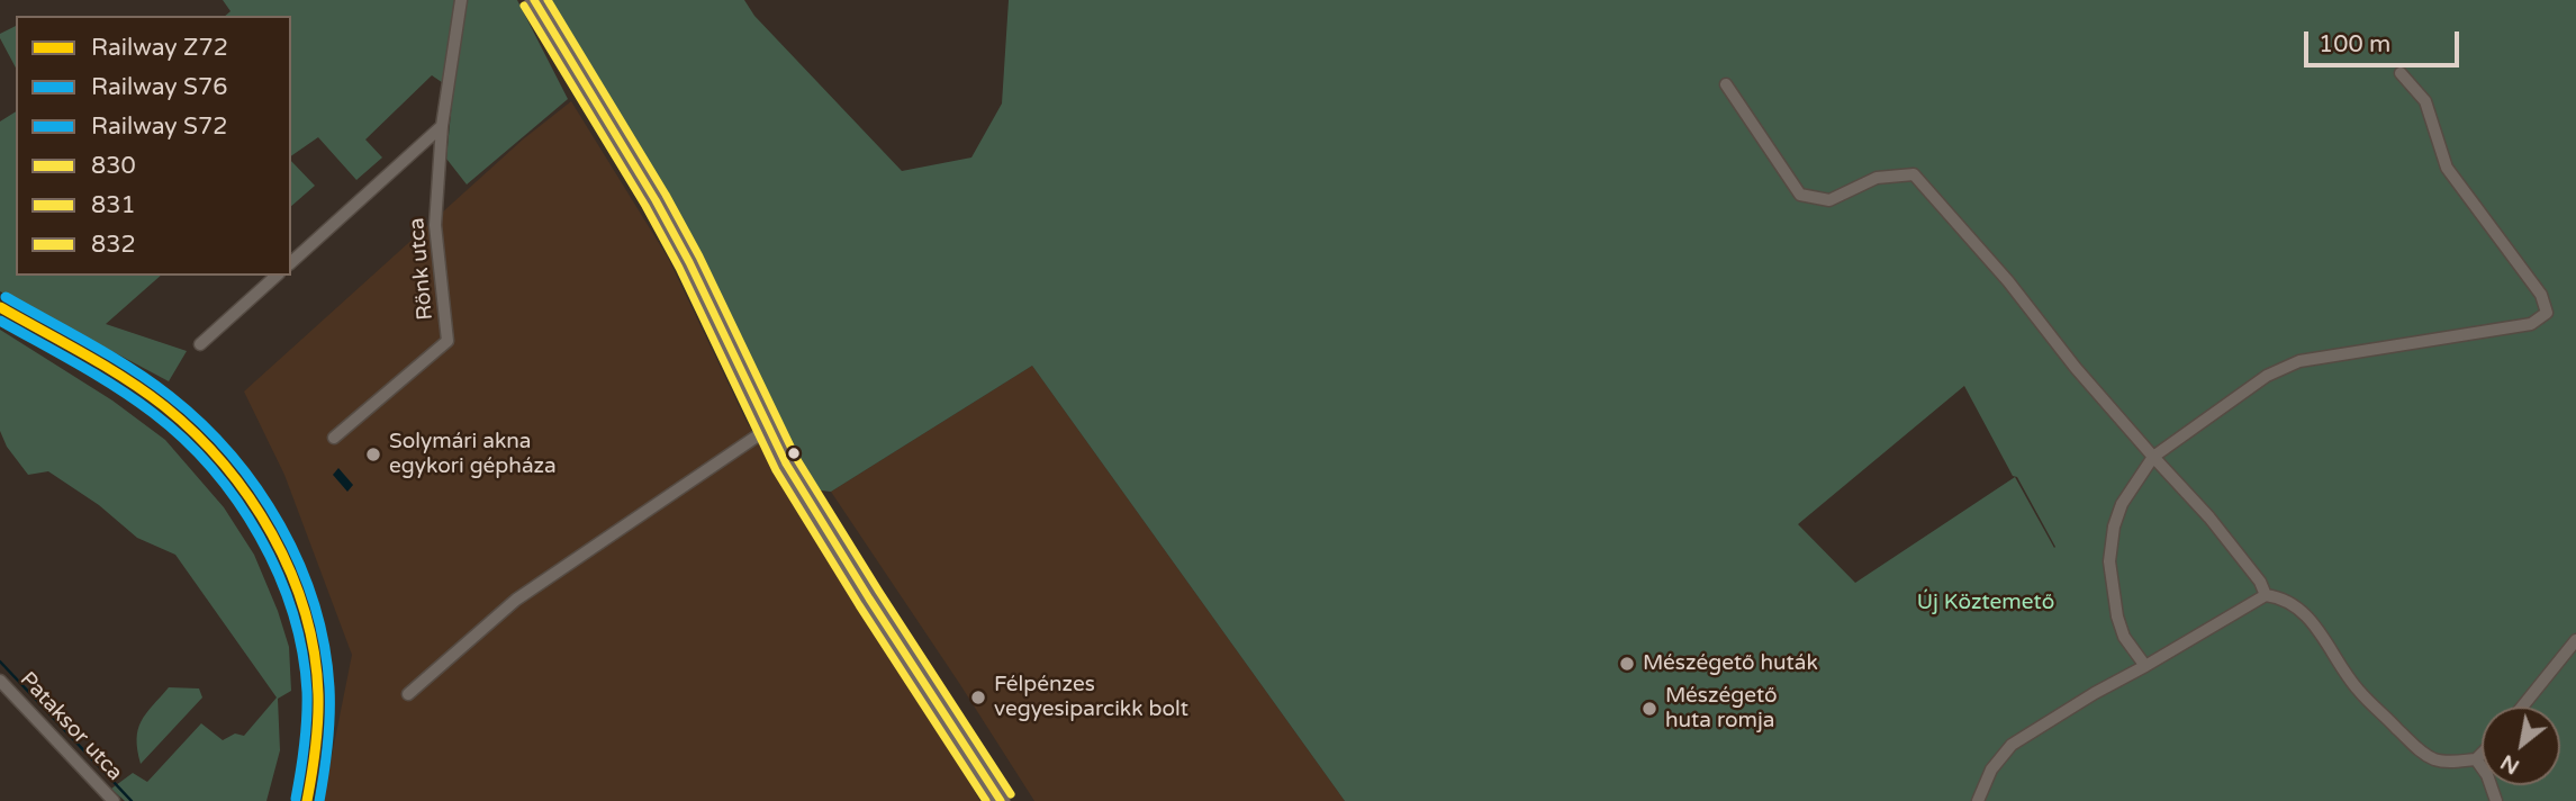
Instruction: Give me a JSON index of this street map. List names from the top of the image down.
{
  "streets": {
    "street": ["Rönk utca", "Pataksor utca"]
  },
  "parks": ["Új Köztemető"],
  "places": [
    "Solymári akna egykori gépháza",
    "Mészégető huták",
    "Félpénzes vegyesiparcikk bolt",
    "Mészégető huta romja"
  ],
  "lines": [
    "transit line 830",
    "transit line 832",
    "transit line 831",
    "rail line S72",
    "rail line Z72",
    "rail line S76"
  ],
  "legend": [
    "Railway Z72",
    "Railway S76",
    "Railway S72",
    "830",
    "831",
    "832"
  ],
  "scale_bar": "100 m",
  "north": "bottom left"
}
